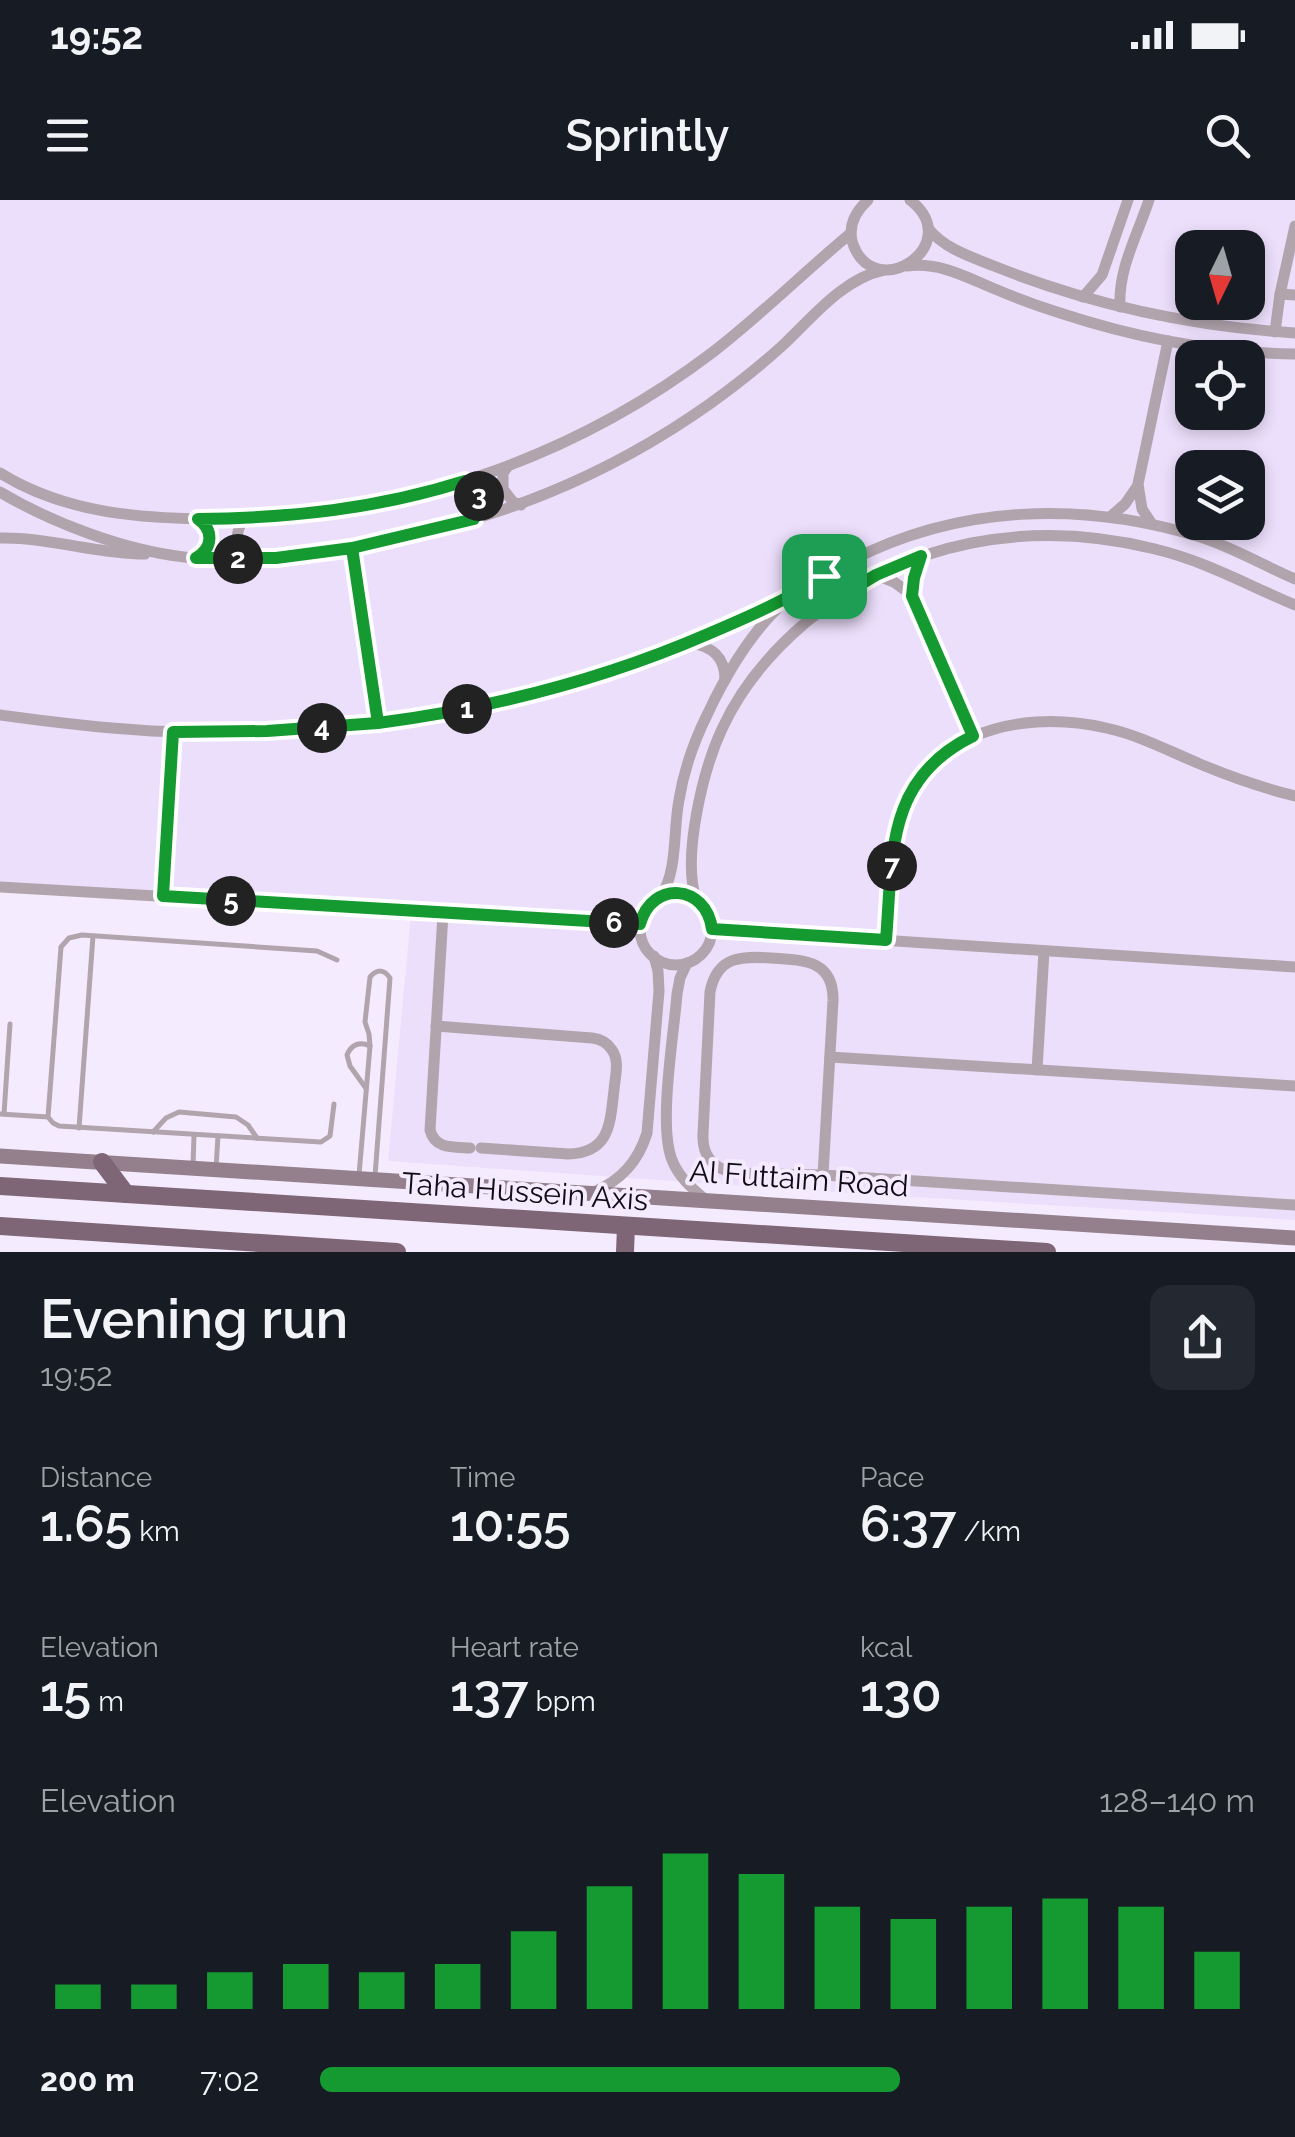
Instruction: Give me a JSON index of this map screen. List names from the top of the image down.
{
  "streets": {
    "main road": ["Taha Hussein Axis"],
    "street": ["Al Futtaim Road"]
  },
  "north": "bottom",
  "page": {
    "status": "19:52",
    "header": "Sprintly",
    "pins": [
      "3",
      "2",
      "1",
      "4",
      "7",
      "5",
      "6"
    ],
    "heading": ["Evening run", "19:52"],
    "stats": [
      ["Distance", "1.65 km"],
      ["Time", "10:55"],
      ["Pace", "6:37 /km"],
      ["Elevation", "15 m"],
      ["Heart rate", "137 bpm"],
      ["kcal", "130"]
    ],
    "chart": ["Elevation", "128–140 m"],
    "list": [
      {
        "name": "200 m",
        "note": "7:02"
      }
    ]
  }
}
